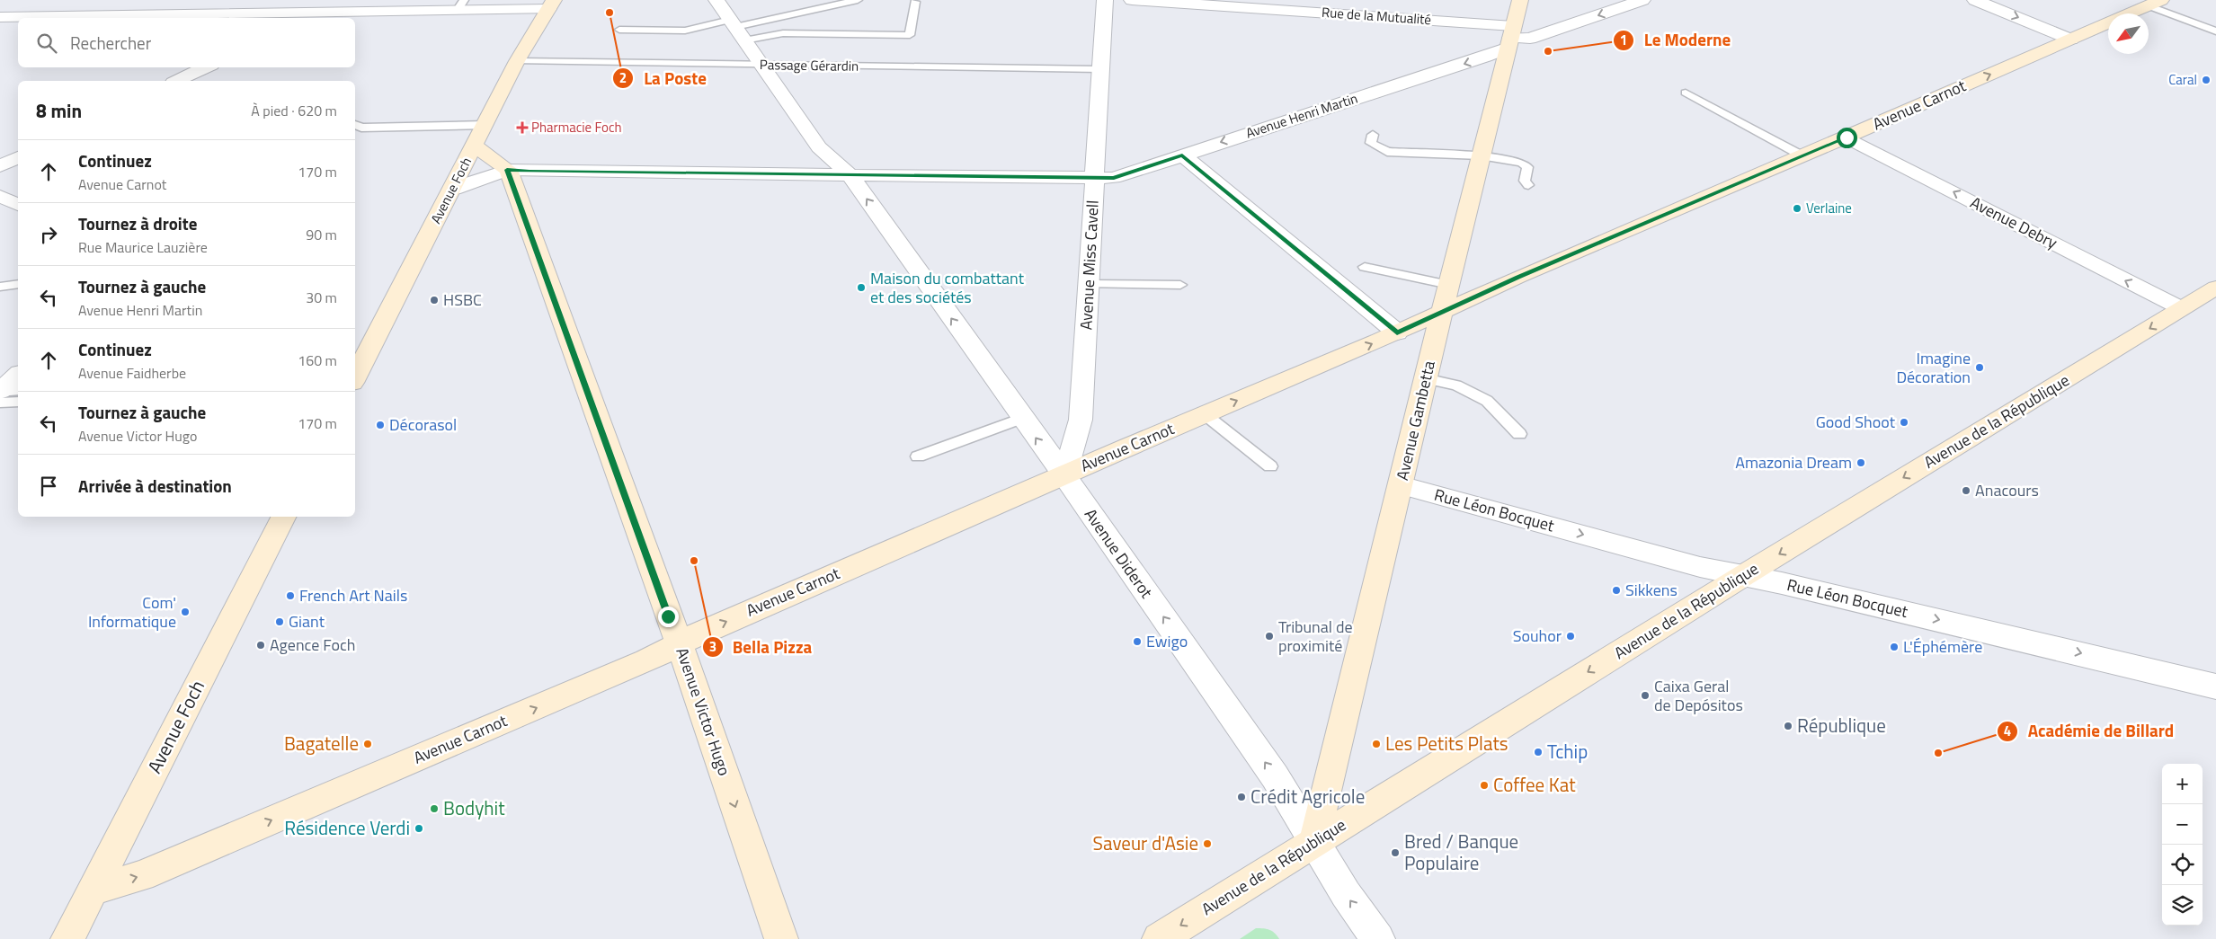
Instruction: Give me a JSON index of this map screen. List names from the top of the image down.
{
  "streets": {
    "street": [
      "Rue de la Mutualité",
      "Avenue Carnot",
      "Avenue Henri Martin",
      "Avenue Foch",
      "Avenue Debry",
      "Avenue Miss Cavell",
      "Avenue Gambetta",
      "Avenue de la République",
      "Rue Léon Bocquet",
      "Avenue Diderot",
      "Avenue Victor Hugo"
    ],
    "lane": ["Passage Gérardin"]
  },
  "crossings": [
    ["Rue de la Mutualité", "Avenue Henri Martin"],
    ["Rue de la Mutualité", "Avenue Gambetta"],
    ["Passage Gérardin", "Avenue Foch"],
    ["Passage Gérardin", "Avenue Miss Cavell"],
    ["Passage Gérardin", "Avenue Diderot"],
    ["Avenue Carnot", "Avenue Foch"],
    ["Avenue Carnot", "Avenue Debry"],
    ["Avenue Carnot", "Avenue Miss Cavell"],
    ["Avenue Carnot", "Avenue Gambetta"],
    ["Avenue Carnot", "Avenue Diderot"],
    ["Avenue Carnot", "Avenue Victor Hugo"],
    ["Avenue Henri Martin", "Avenue Miss Cavell"],
    ["Avenue Henri Martin", "Avenue Gambetta"],
    ["Avenue Henri Martin", "Avenue Diderot"],
    ["Avenue Henri Martin", "Avenue Victor Hugo"],
    ["Avenue Debry", "Avenue de la République"],
    ["Avenue Miss Cavell", "Avenue Diderot"],
    ["Avenue Gambetta", "Avenue de la République"],
    ["Avenue Gambetta", "Rue Léon Bocquet"],
    ["Avenue Gambetta", "Avenue Diderot"],
    ["Avenue de la République", "Rue Léon Bocquet"],
    ["Avenue de la République", "Avenue Diderot"]
  ],
  "one_way": [
    "Avenue Carnot",
    "Avenue Henri Martin",
    "Avenue Debry",
    "Avenue de la République",
    "Rue Léon Bocquet",
    "Avenue Diderot",
    "Avenue Victor Hugo"
  ],
  "places": {
    "other": [
      "La Poste",
      "Le Moderne",
      "Caral",
      "Verlaine",
      "Maison du combattant et des sociétés",
      "HSBC",
      "Imagine Décoration",
      "Good Shoot",
      "Décorasol",
      "Amazonia Dream",
      "Anacours",
      "Bella Pizza",
      "Sikkens",
      "French Art Nails",
      "Com' Informatique",
      "Giant",
      "Tribunal de proximité",
      "Souhor",
      "Ewigo",
      "Agence Foch",
      "L'Éphémère",
      "Caixa Geral de Depósitos",
      "République",
      "Bagatelle",
      "Les Petits Plats",
      "Tchip",
      "Académie de Billard",
      "Coffee Kat",
      "Crédit Agricole",
      "Bodyhit",
      "Résidence Verdi",
      "Saveur d'Asie",
      "Bred / Banque Populaire"
    ],
    "health": ["Pharmacie Foch"]
  },
  "north": "bottom left",
  "page": {
    "search": "Rechercher",
    "heading": ["8 min", "À pied · 620 m"],
    "list": [
      ["Continuez", "Avenue Carnot", "170 m"],
      ["Tournez à droite", "Rue Maurice Lauzière", "90 m"],
      ["Tournez à gauche", "Avenue Henri Martin", "30 m"],
      ["Continuez", "Avenue Faidherbe", "160 m"],
      ["Tournez à gauche", "Avenue Victor Hugo", "170 m"],
      "Arrivée à destination"
    ],
    "map_buttons": ["+", "−"]
  }
}
